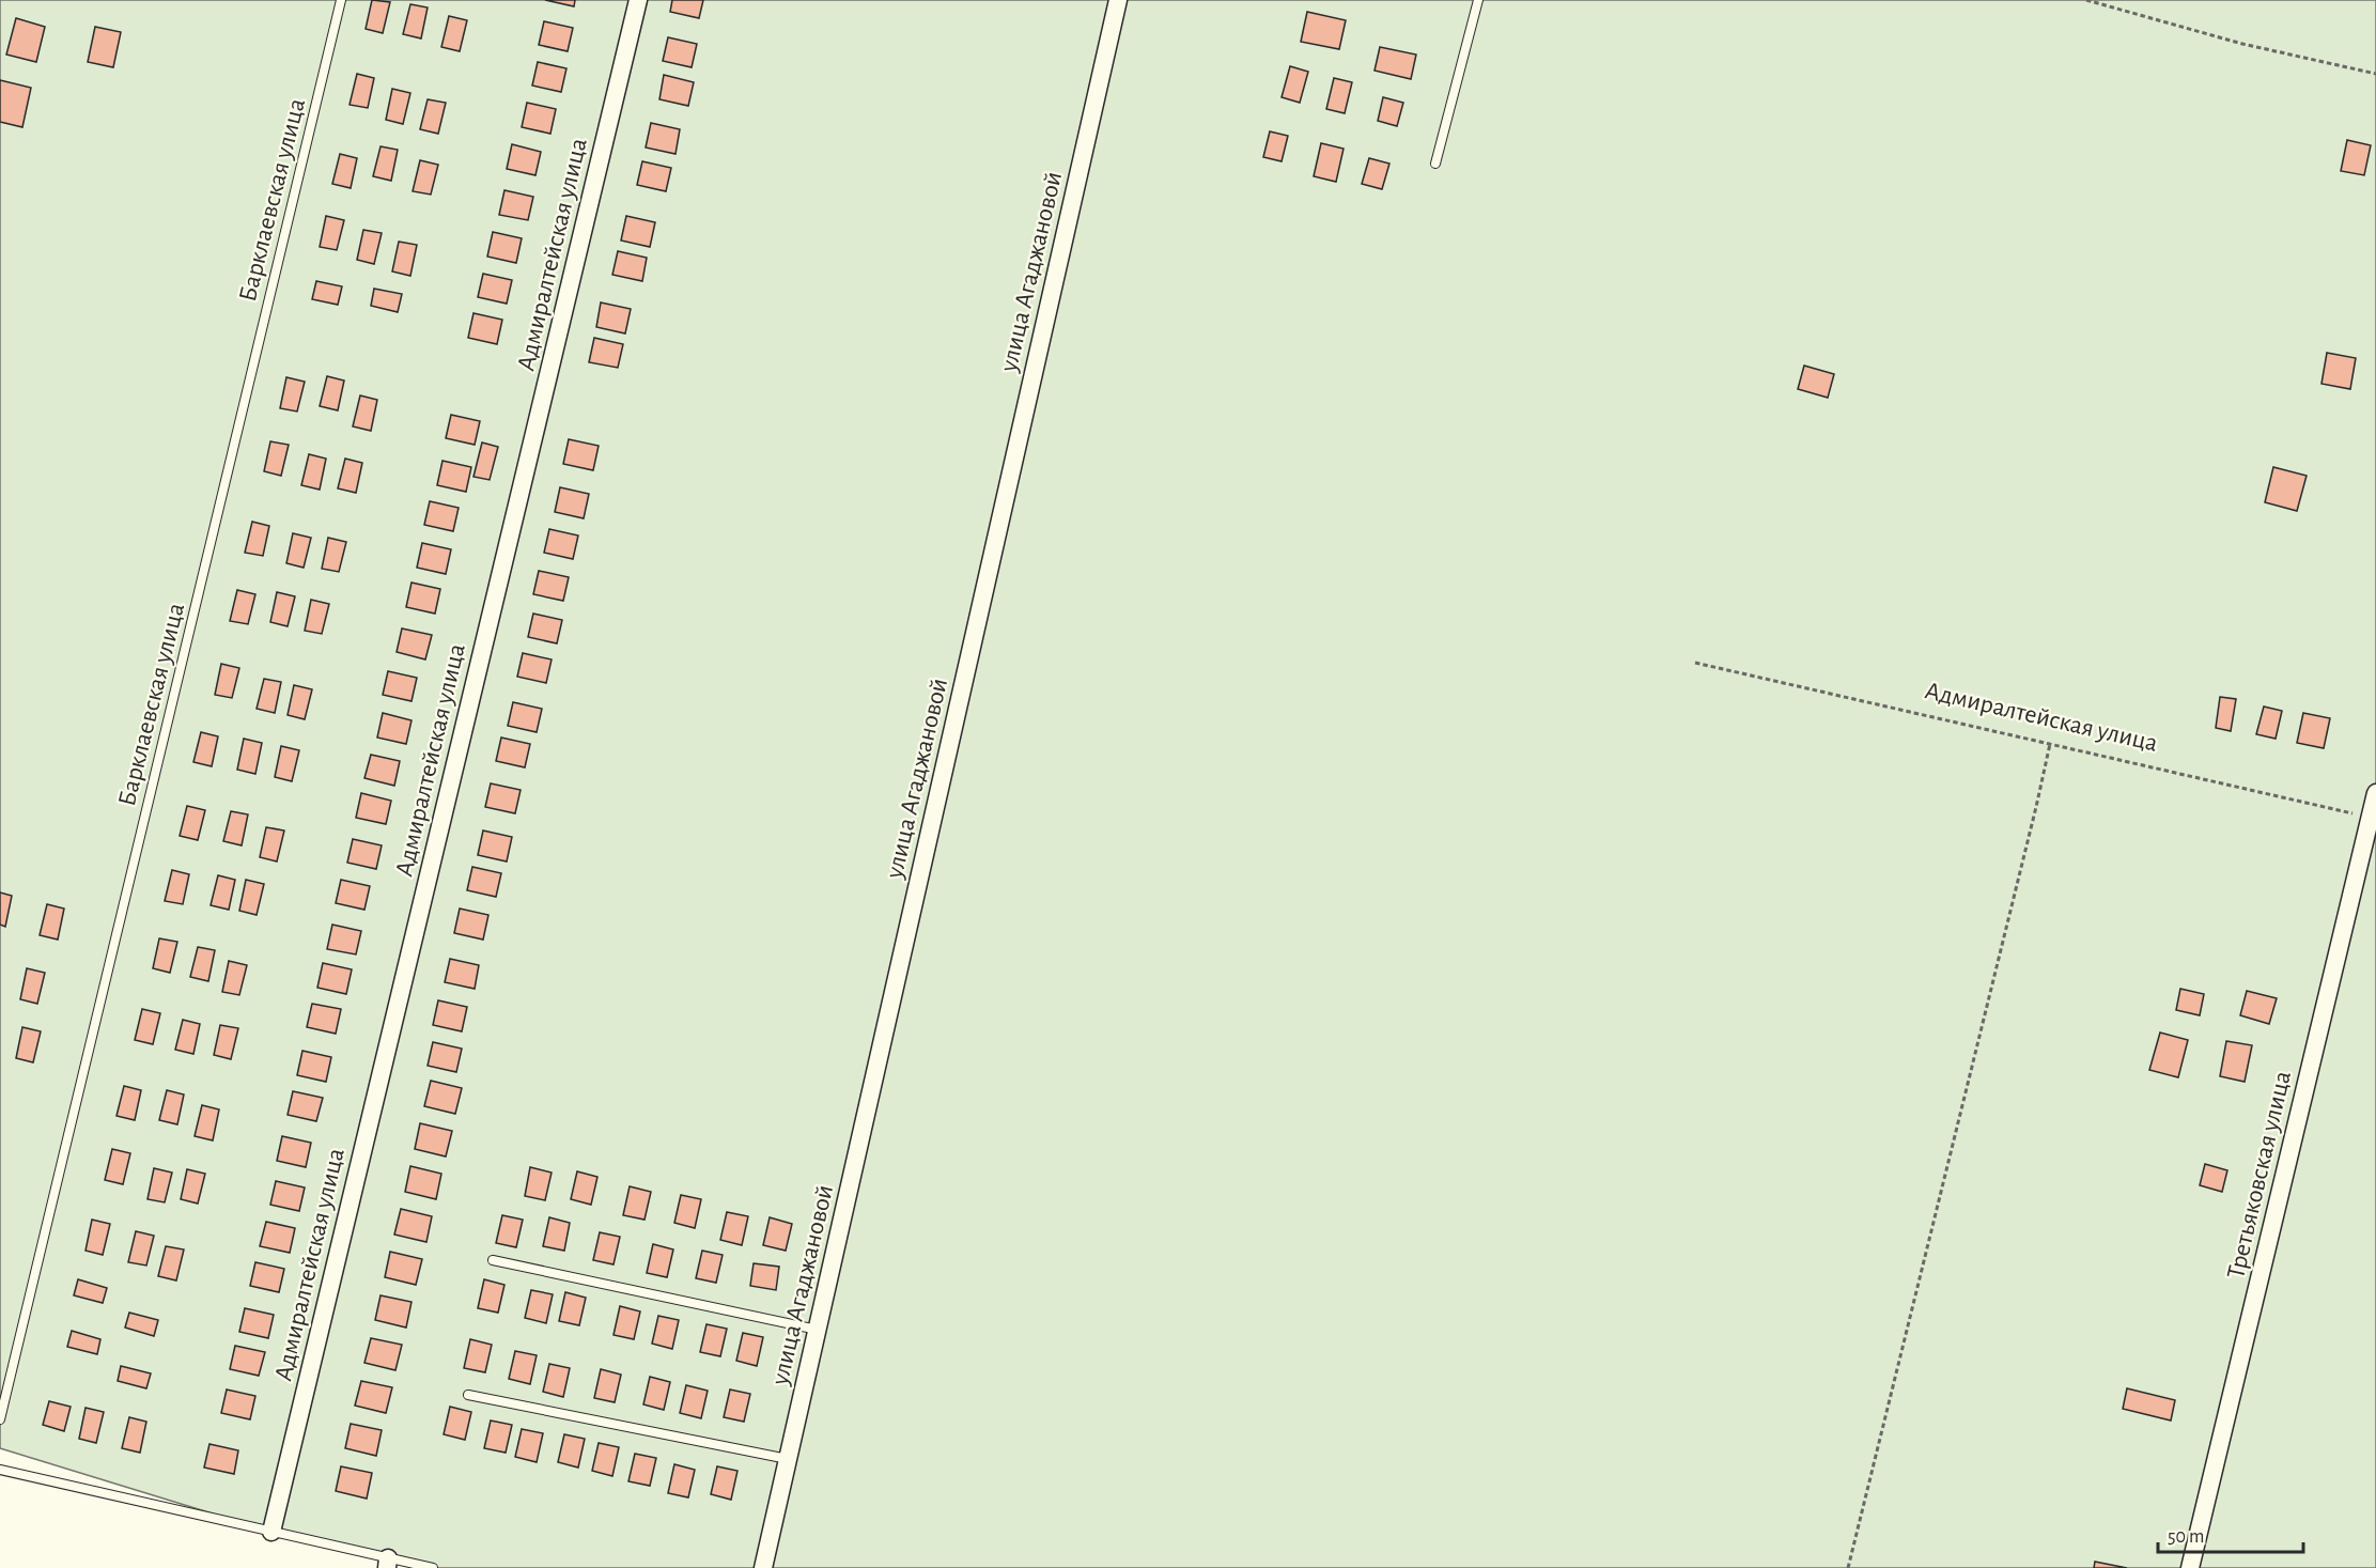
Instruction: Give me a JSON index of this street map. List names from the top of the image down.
{
  "streets": {
    "street": ["Адмиралтейская улица", "улица Агаджановой", "Третьяковская улица"],
    "lane": ["Барклаевская улица"]
  },
  "crossings": [
    ["Адмиралтейская улица", "Третьяковская улица"]
  ],
  "scale_bar": "50 m"
}
